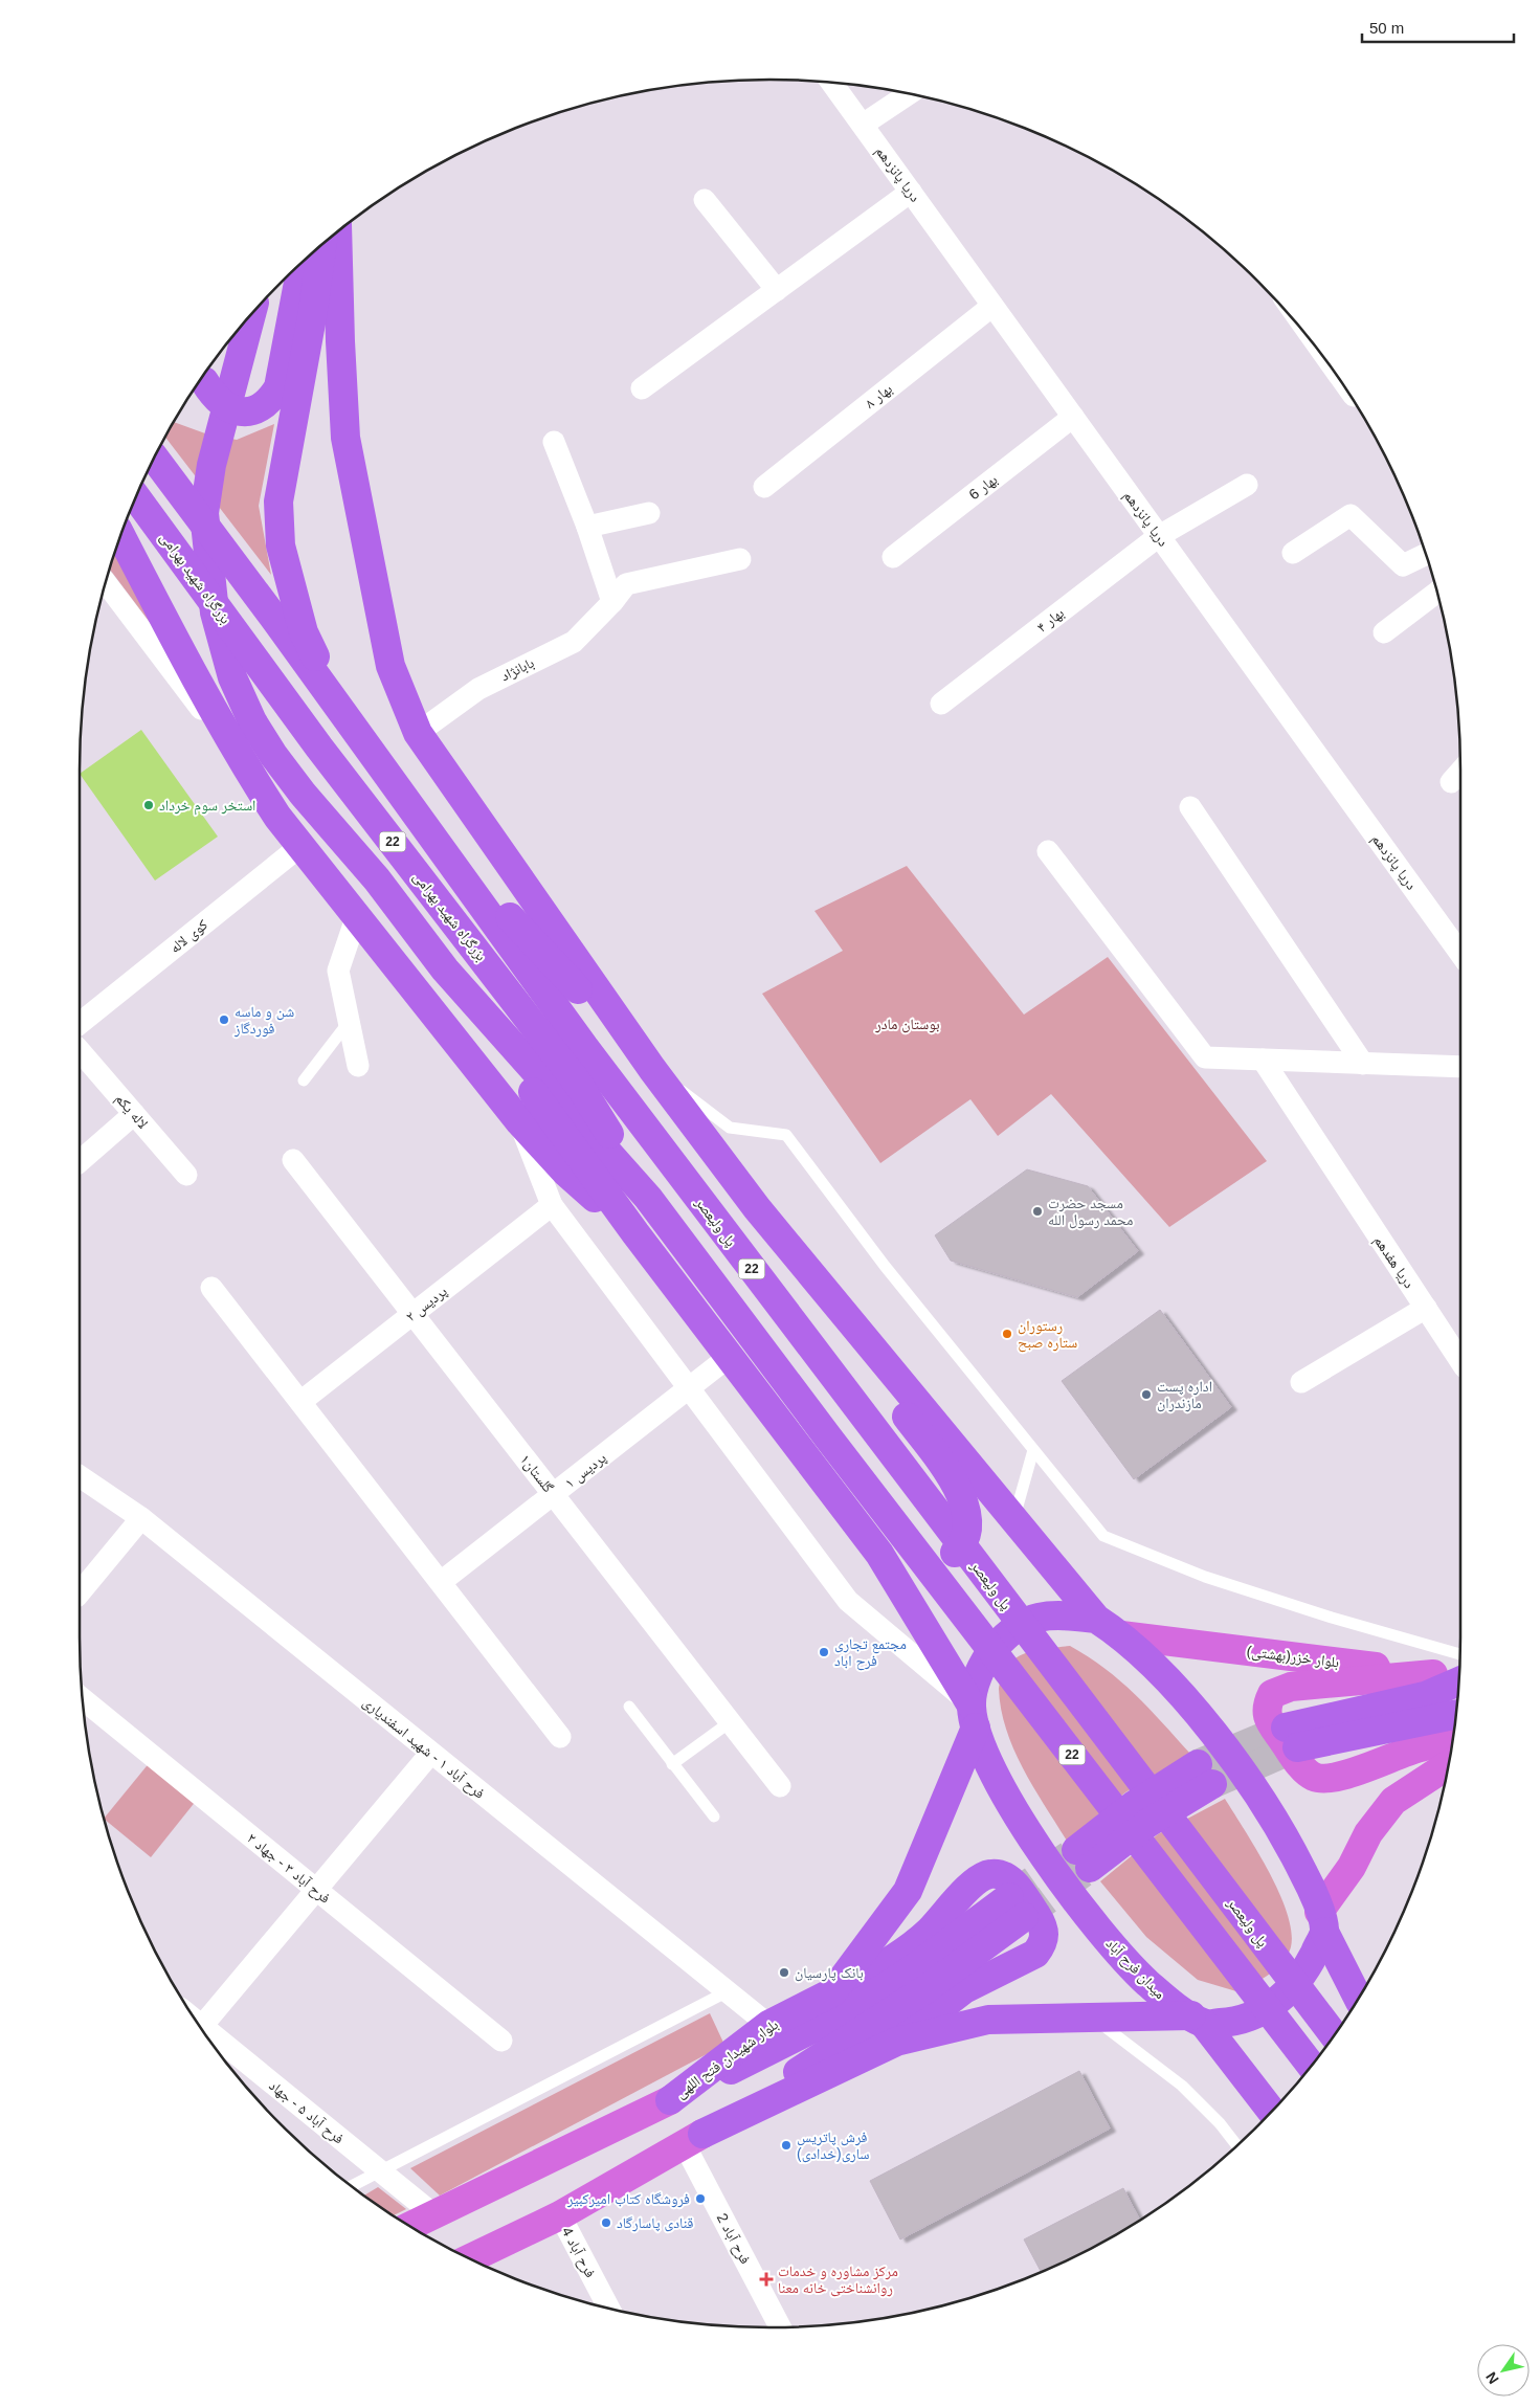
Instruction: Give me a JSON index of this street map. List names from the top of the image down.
{
  "streets": {
    "highway": [
      "بزرگراه شهید بهرامی",
      "22",
      "پل ولیعصر",
      "میدان فرح آباد",
      "بلوار شهیدان فتح اللهی"
    ],
    "main road": ["بلوار خزر(بهشتی)"],
    "street": [
      "دریا پانزدهم",
      "بهار ۸",
      "بهار 6",
      "بهار ۴",
      "بابانژاد",
      "کوی لاله",
      "لاله یکم",
      "دریا هفدهم",
      "پردیس ۲",
      "پردیس ۱",
      "گلستان۱",
      "فرح آباد ۱ - شهید اسفندیاری",
      "فرح آباد ۳ - جهاد ۲",
      "فرح آباد ۵ - جهاد",
      "فرح آباد 2",
      "فرح آباد 4"
    ]
  },
  "crossings": [
    ["دریا پانزدهم", "بهار ۸"],
    ["دریا پانزدهم", "بهار 6"],
    ["دریا پانزدهم", "بهار ۴"],
    ["بزرگراه شهید بهرامی", "22"],
    ["22", "پل ولیعصر"],
    ["پردیس ۲", "گلستان۱"],
    ["پردیس ۱", "گلستان۱"],
    ["فرح آباد ۱ - شهید اسفندیاری", "بلوار شهیدان فتح اللهی"],
    ["میدان فرح آباد", "بلوار شهیدان فتح اللهی"],
    ["بلوار شهیدان فتح اللهی", "فرح آباد ۵ - جهاد"]
  ],
  "parks": ["بوستان مادر"],
  "places": {
    "other": [
      "استخر سوم خرداد",
      "شن و ماسه فوردگاز",
      "مسجد حضرت محمد رسول الله",
      "رستوران ستاره صبح",
      "اداره پست مازندران",
      "مجتمع تجاری فرح اباد",
      "بانک پارسیان",
      "فرش پاتریس (خدادی)ساری",
      "فروشگاه کتاب امیرکبیر",
      "قنادی پاسارگاد"
    ],
    "health": ["مرکز مشاوره و خدمات روانشناختی خانه معنا"]
  },
  "scale_bar": "50 m",
  "north": "bottom left"
}
